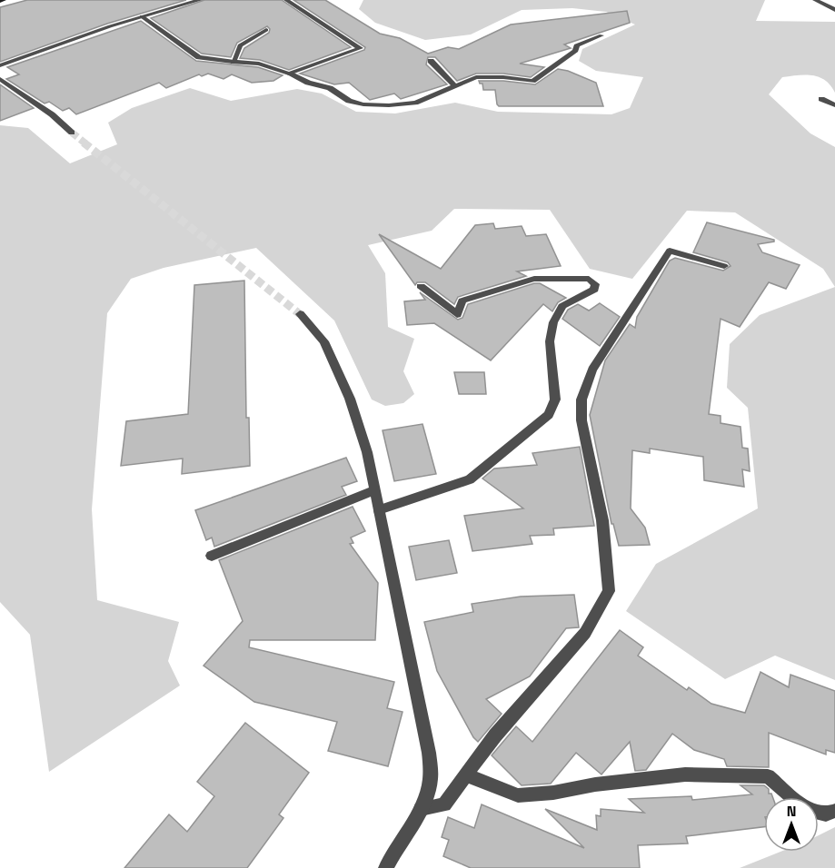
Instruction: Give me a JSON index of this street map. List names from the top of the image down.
{
  "north": "top"
}
